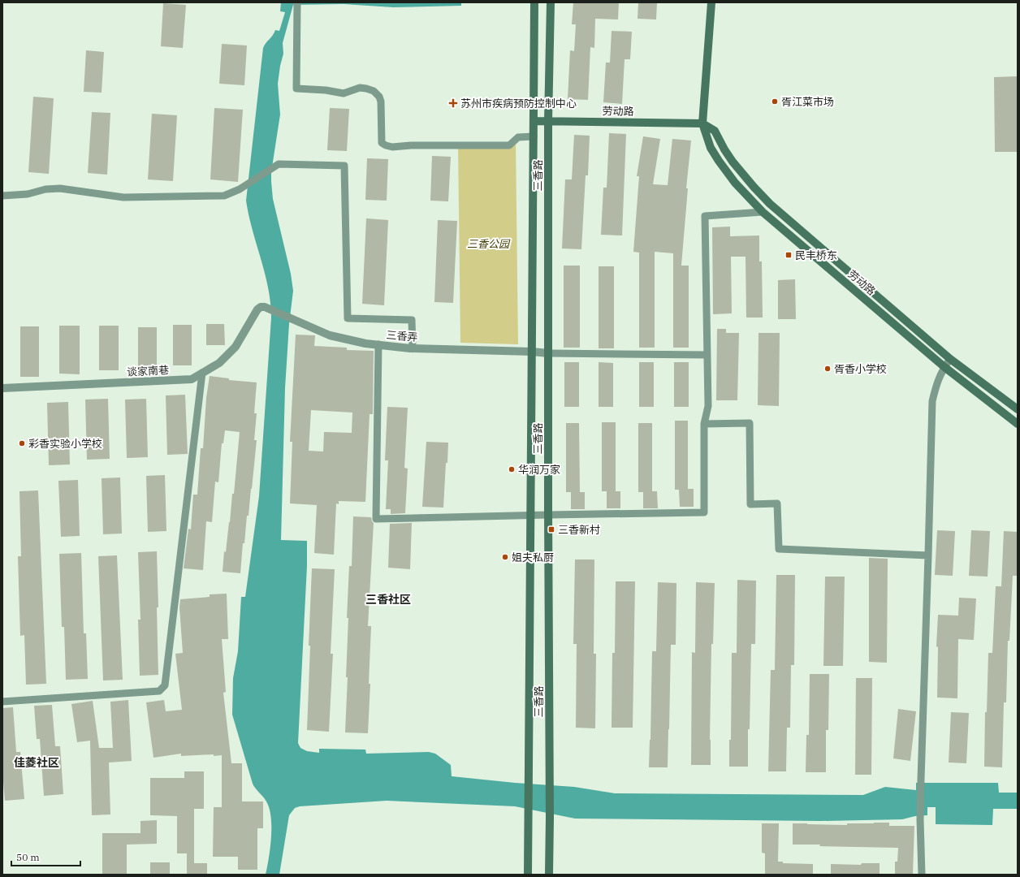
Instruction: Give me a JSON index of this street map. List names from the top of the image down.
{
  "streets": {
    "main road": ["劳动路", "三香路"],
    "street": ["三香弄", "谈家南巷"]
  },
  "crossings": [
    ["劳动路", "三香路"],
    ["三香路", "三香弄"],
    ["三香弄", "谈家南巷"]
  ],
  "districts": ["三香社区", "佳菱社区"],
  "parks": ["三香公园"],
  "places": {
    "other": [
      "胥江菜市场",
      "胥香小学校",
      "彩香实验小学校",
      "华润万家",
      "姐夫私厨"
    ],
    "health": ["苏州市疾病预防控制中心"],
    "transit": ["民丰桥东", "三香新村"]
  },
  "scale_bar": "50 m"
}
